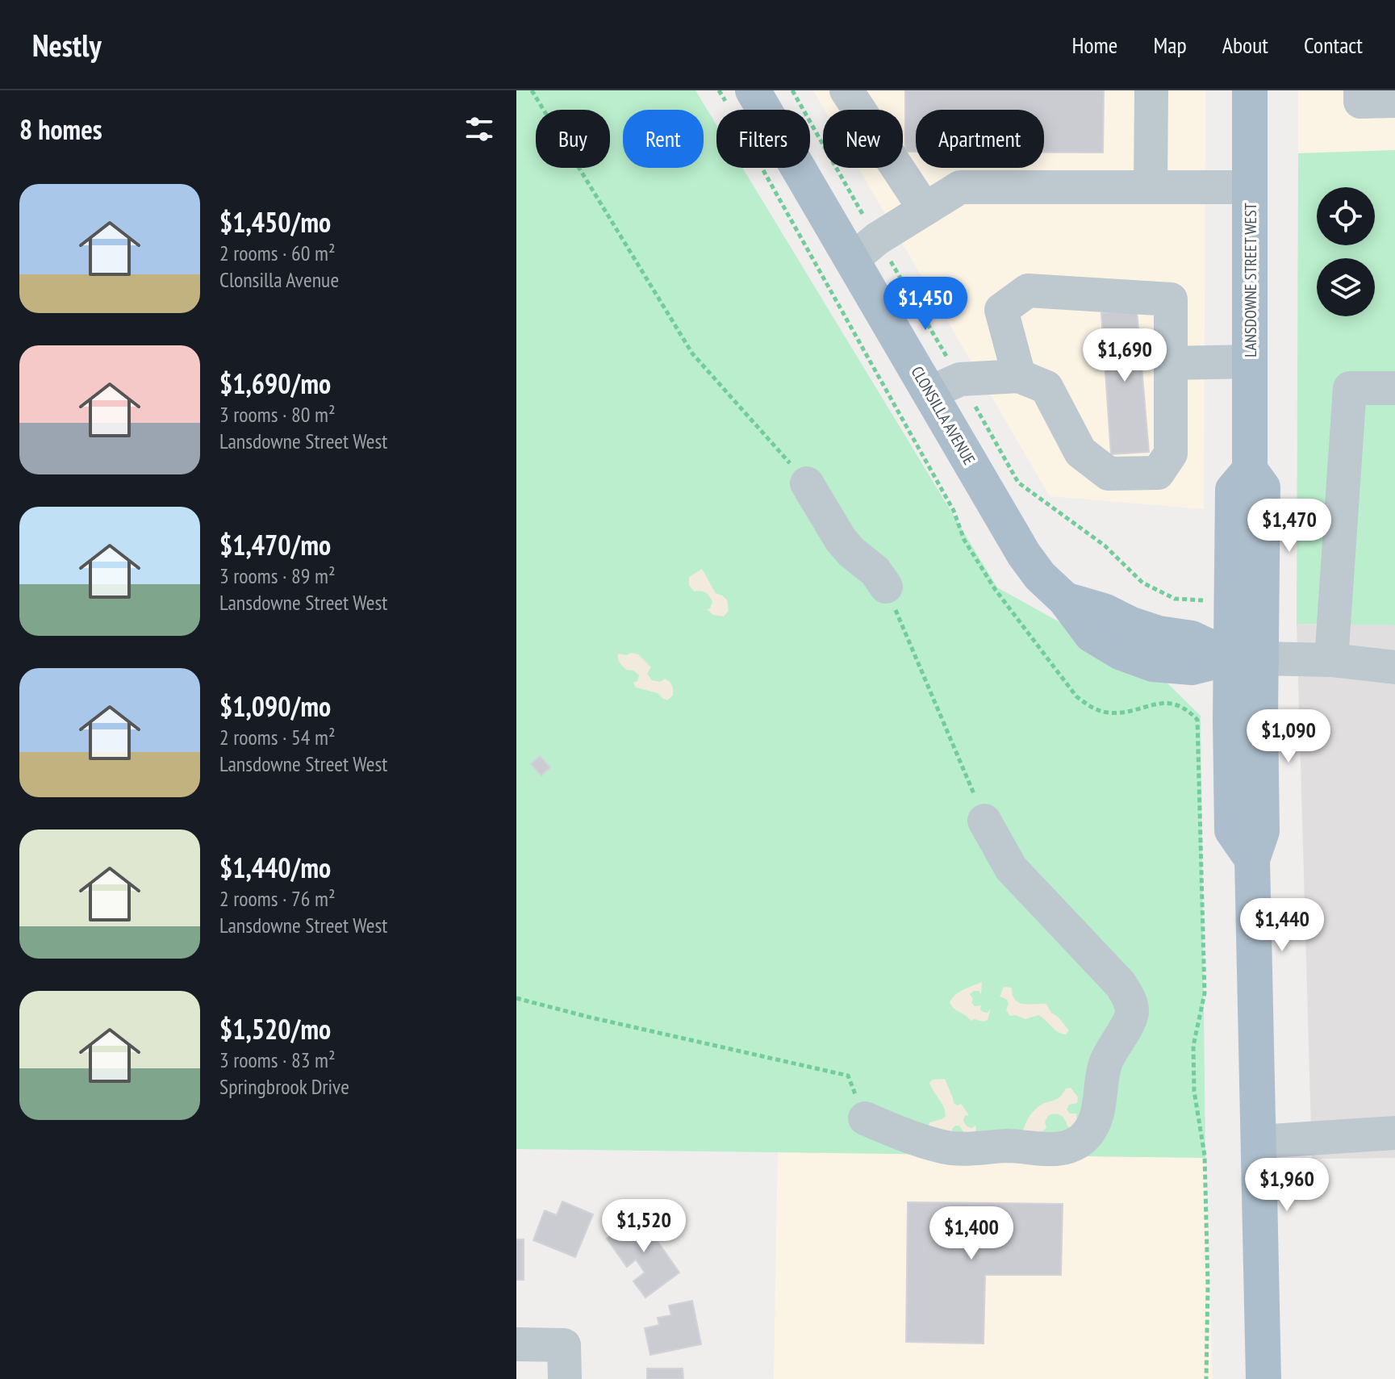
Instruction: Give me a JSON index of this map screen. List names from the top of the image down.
{
  "streets": {
    "main road": ["LANSDOWNE STREET WEST", "CLONSILLA AVENUE"]
  },
  "crossings": [
    ["LANSDOWNE STREET WEST", "CLONSILLA AVENUE"]
  ],
  "page": {
    "header": "Nestly",
    "nav": [
      "Home",
      "Map",
      "About",
      "Contact"
    ],
    "heading": "8 homes",
    "chip": [
      "Buy",
      "Rent",
      "Filters",
      "New",
      "Apartment"
    ],
    "list": [
      {
        "name": "$1,450/mo",
        "note": "2 rooms · 60 m² · Clonsilla Avenue"
      },
      {
        "name": "$1,690/mo",
        "note": "3 rooms · 80 m² · Lansdowne Street West"
      },
      {
        "name": "$1,470/mo",
        "note": "3 rooms · 89 m² · Lansdowne Street West"
      },
      {
        "name": "$1,090/mo",
        "note": "2 rooms · 54 m² · Lansdowne Street West"
      },
      {
        "name": "$1,440/mo",
        "note": "2 rooms · 76 m² · Lansdowne Street West"
      },
      {
        "name": "$1,520/mo",
        "note": "3 rooms · 83 m² · Springbrook Drive"
      }
    ],
    "price": [
      "$1,450",
      "$1,690",
      "$1,470",
      "$1,090",
      "$1,440",
      "$1,960",
      "$1,520",
      "$1,400"
    ]
  }
}
